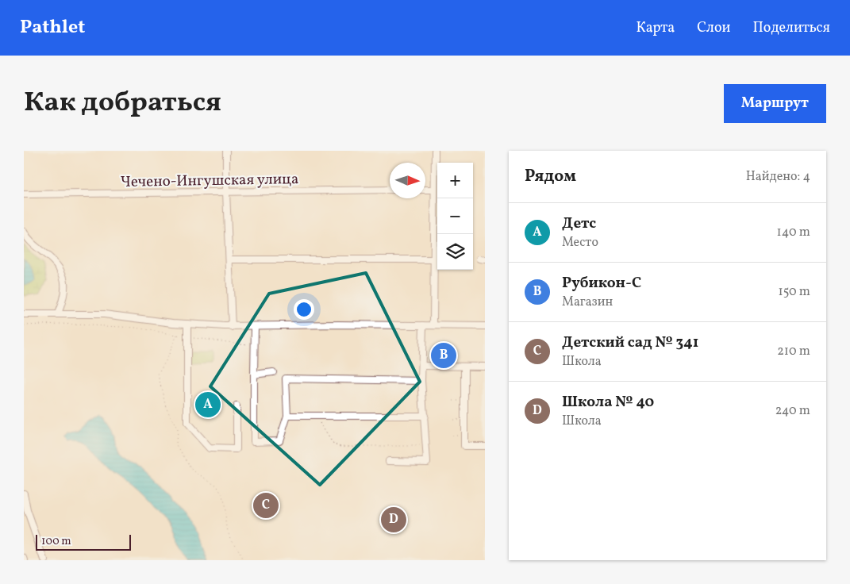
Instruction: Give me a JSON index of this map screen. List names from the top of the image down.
{
  "streets": {
    "street": ["Чечено-Ингушская улица"]
  },
  "scale_bar": "100 m",
  "north": "right",
  "page": {
    "header": "Pathlet",
    "nav": ["Карта", "Слои", "Поделиться"],
    "title": "Как добраться",
    "buttons": "Маршрут",
    "heading": ["Рядом", "Найдено: 4"],
    "map_buttons": ["+", "−"],
    "list": [
      {
        "mark": "A",
        "name": "Детс",
        "note": "Место",
        "value": "140 m"
      },
      {
        "mark": "B",
        "name": "Рубикон-С",
        "note": "Магазин",
        "value": "150 m"
      },
      {
        "mark": "C",
        "name": "Детский сад № 341",
        "note": "Школа",
        "value": "210 m"
      },
      {
        "mark": "D",
        "name": "Школа № 40",
        "note": "Школа",
        "value": "240 m"
      }
    ],
    "pins": [
      "B",
      "A",
      "C",
      "D"
    ],
    "scale": "100 m"
  }
}
